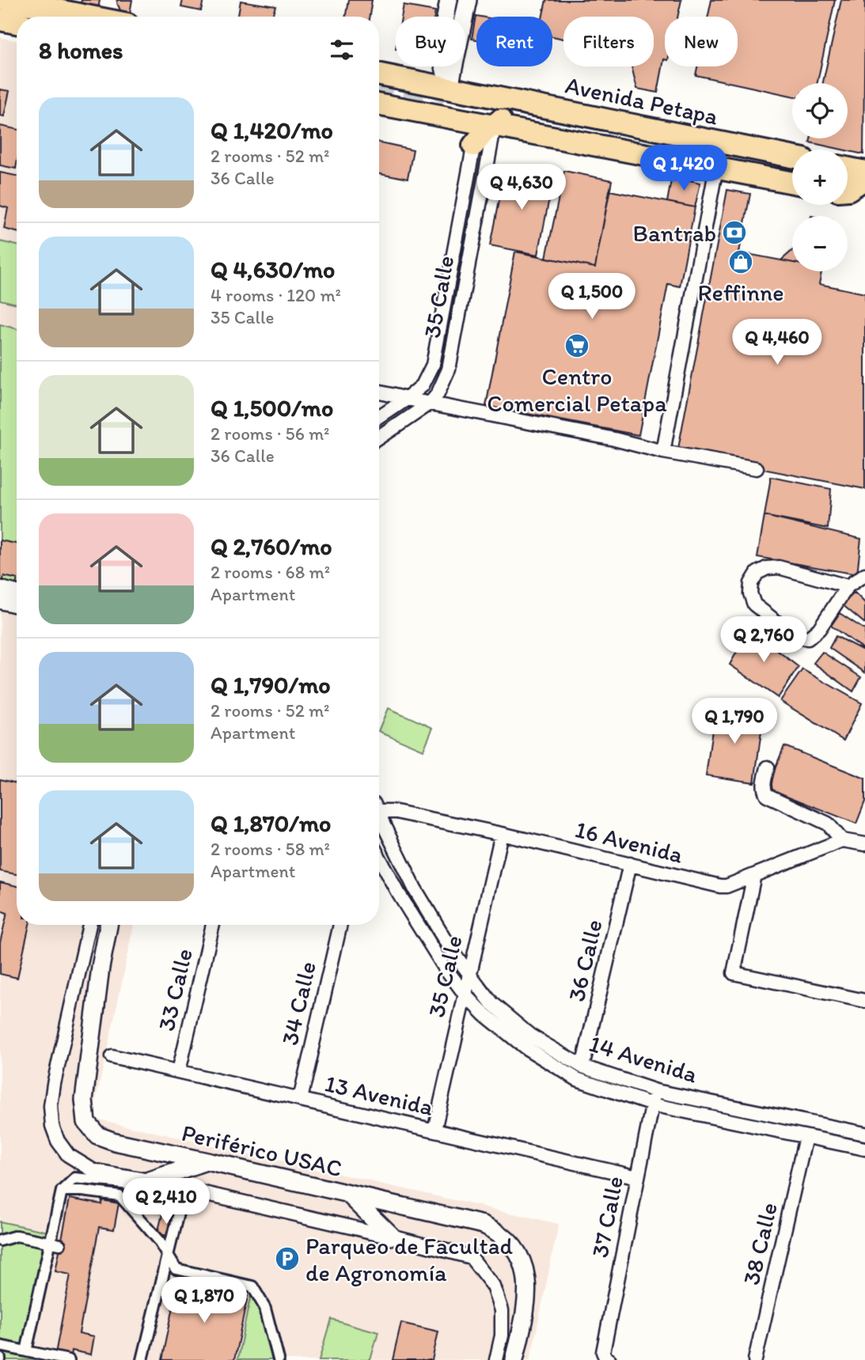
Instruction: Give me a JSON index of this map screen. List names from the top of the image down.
{
  "streets": {
    "main road": ["Avenida Petapa"],
    "street": [
      "35 Calle",
      "16 Avenida",
      "36 Calle",
      "33 Calle",
      "34 Calle",
      "14 Avenida",
      "13 Avenida",
      "Periférico USAC",
      "37 Calle",
      "38 Calle"
    ]
  },
  "crossings": [
    ["35 Calle", "16 Avenida"],
    ["35 Calle", "14 Avenida"],
    ["35 Calle", "13 Avenida"],
    ["16 Avenida", "36 Calle"],
    ["36 Calle", "14 Avenida"],
    ["33 Calle", "13 Avenida"],
    ["34 Calle", "13 Avenida"],
    ["14 Avenida", "37 Calle"],
    ["14 Avenida", "38 Calle"],
    ["13 Avenida", "37 Calle"]
  ],
  "places": {
    "bank": ["Bantrab"],
    "shop": ["Reffinne"],
    "supermarket": ["Centro Comercial Petapa"],
    "parking": ["Parqueo de Facultad de Agronomía"]
  },
  "page": {
    "chip": [
      "Buy",
      "Rent",
      "Filters",
      "New"
    ],
    "heading": "8 homes",
    "map_buttons": ["+", "−"],
    "list": [
      {
        "name": "Q 1,420/mo",
        "note": "2 rooms · 52 m² · 36 Calle"
      },
      {
        "name": "Q 4,630/mo",
        "note": "4 rooms · 120 m² · 35 Calle"
      },
      {
        "name": "Q 1,500/mo",
        "note": "2 rooms · 56 m² · 36 Calle"
      },
      {
        "name": "Q 2,760/mo",
        "note": "2 rooms · 68 m² · Apartment"
      },
      {
        "name": "Q 1,790/mo",
        "note": "2 rooms · 52 m² · Apartment"
      },
      {
        "name": "Q 1,870/mo",
        "note": "2 rooms · 58 m² · Apartment"
      }
    ],
    "price": [
      "Q 1,420",
      "Q 4,630",
      "Q 1,500",
      "Q 4,460",
      "Q 2,760",
      "Q 1,790",
      "Q 2,410",
      "Q 1,870"
    ]
  }
}
